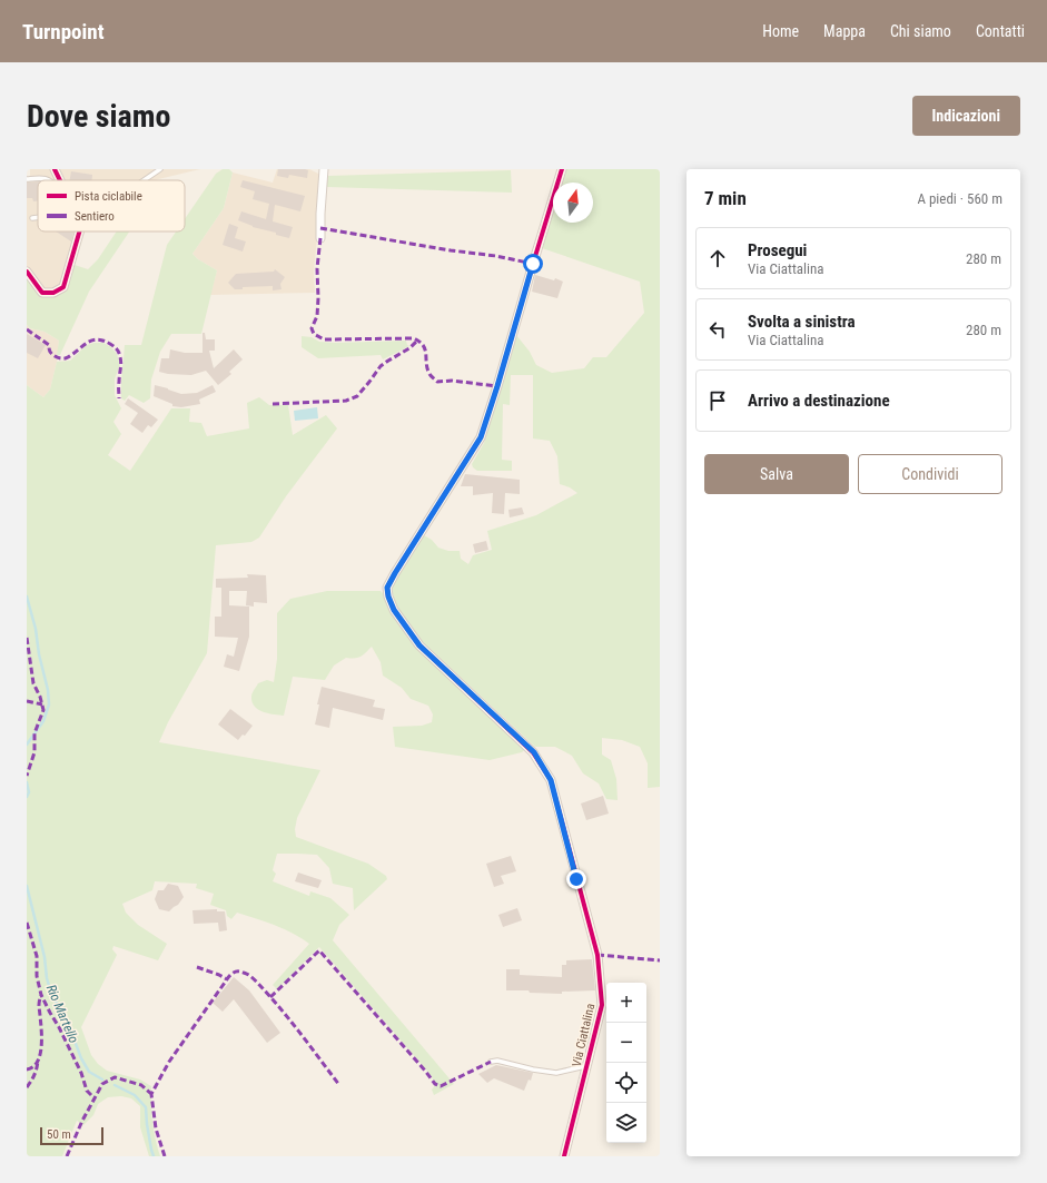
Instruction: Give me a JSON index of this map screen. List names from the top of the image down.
{
  "streets": {
    "street": ["Via Ciattalina"]
  },
  "water": ["Rio Martello"],
  "legend": ["Pista ciclabile", "Sentiero"],
  "scale_bar": "50 m",
  "north": "top",
  "page": {
    "header": "Turnpoint",
    "nav": [
      "Home",
      "Mappa",
      "Chi siamo",
      "Contatti"
    ],
    "buttons": [
      "Indicazioni",
      ["Salva", "Condividi"]
    ],
    "title": "Dove siamo",
    "heading": ["7 min", "A piedi · 560 m"],
    "list": [
      ["Prosegui", "Via Ciattalina", "280 m"],
      ["Svolta a sinistra", "Via Ciattalina", "280 m"],
      "Arrivo a destinazione"
    ],
    "map_buttons": ["+", "−"],
    "scale": "50 m"
  }
}
